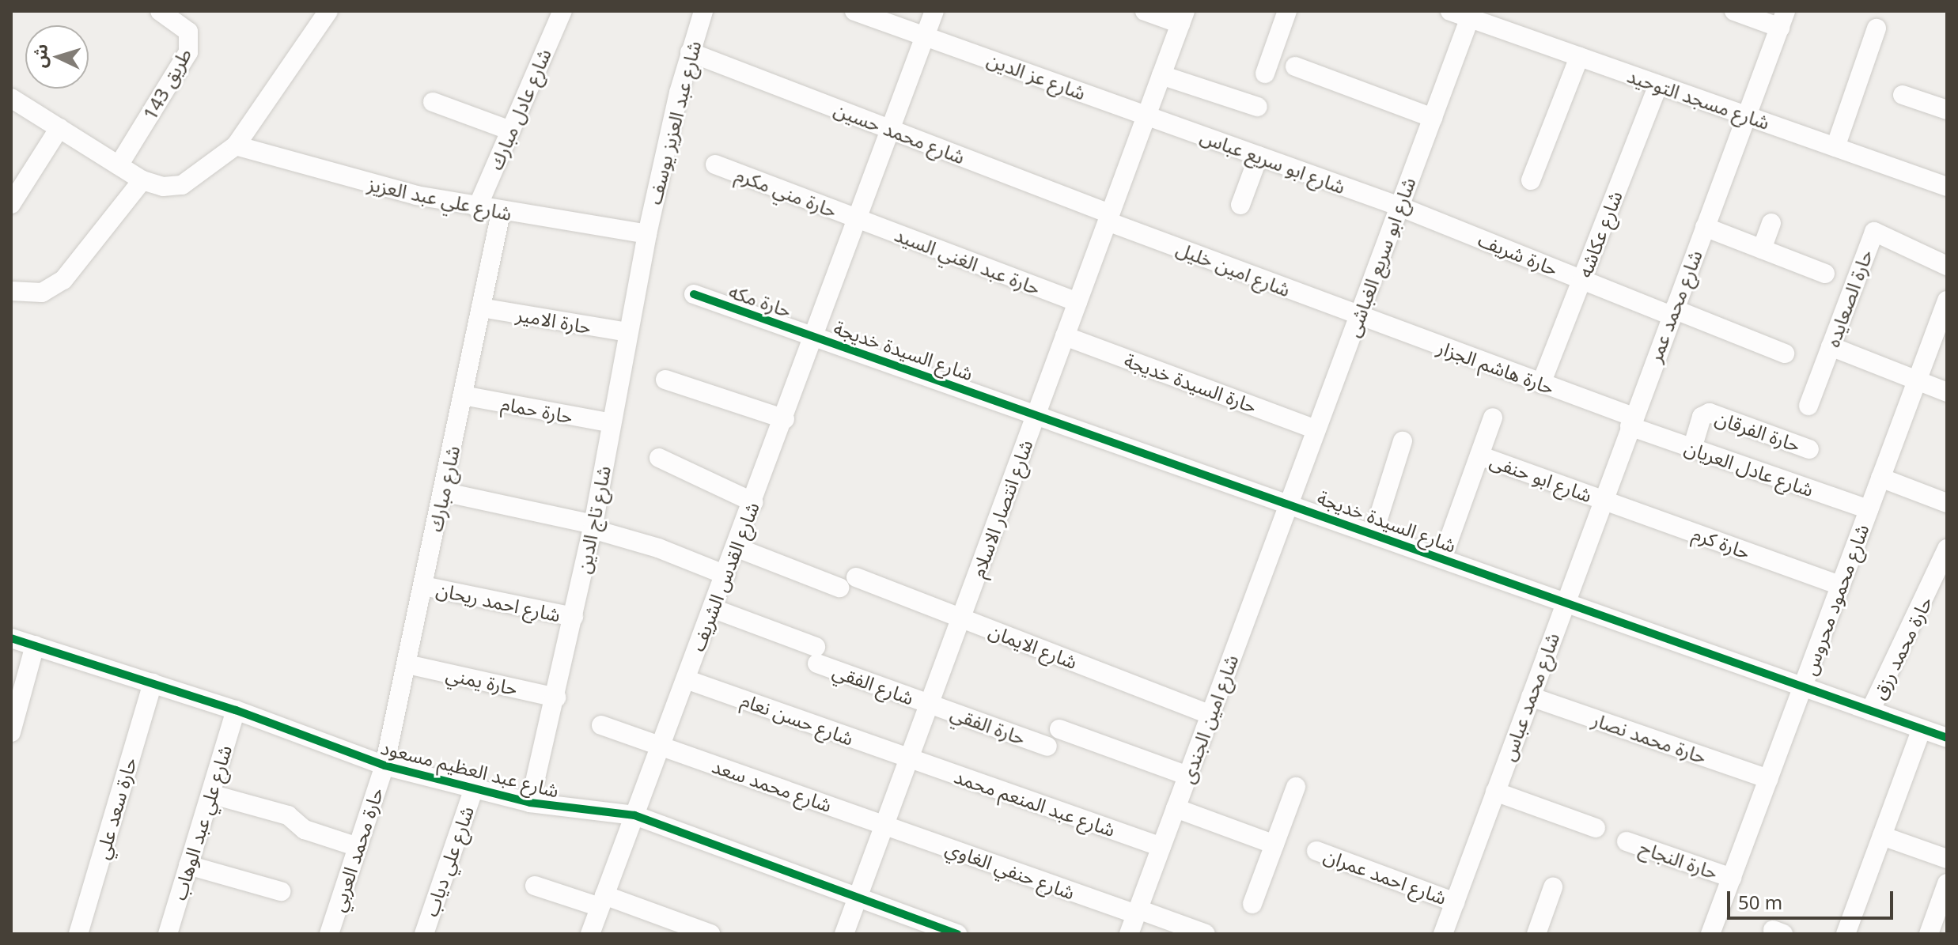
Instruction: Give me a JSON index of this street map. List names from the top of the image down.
{
  "streets": {
    "street": [
      "شارع عز الدين",
      "طريق 143",
      "شارع مسجد التوحيد",
      "شارع عادل مبارك",
      "شارع عبد العزيز يوسف",
      "شارع محمد حسين",
      "شارع ابو سريع عباس",
      "حارة مني مكرم",
      "شارع علي عبد العزيز",
      "شارع عكاشه",
      "حارة شريف",
      "شارع ابو سريع الغباشى",
      "حارة عبد الغني السيد",
      "شارع امين خليل",
      "حارة الصعايده",
      "حارة مكه",
      "شارع محمد عمر",
      "حارة الامير",
      "شارع السيدة خديجة",
      "حارة هاشم الجزار",
      "حارة السيدة خديجة",
      "حارة حمام",
      "حارة الفرقان",
      "شارع عادل العريان",
      "شارع ابو حنفى",
      "شارع مبارك",
      "شارع انتصار الاسلام",
      "شارع تاج الدين",
      "حارة كرم",
      "شارع القدس الشريف",
      "شارع محمود محروس",
      "شارع احمد ريحان",
      "شارع الايمان",
      "حارة محمد رزق",
      "حارة يمني",
      "شارع الفقي",
      "شارع محمد عباس",
      "شارع حسن نعام",
      "شارع امين الجندى",
      "حارة الفقي",
      "حارة محمد نصار",
      "شارع عبد العظيم مسعود",
      "شارع محمد سعد",
      "شارع عبد المنعم محمد",
      "حارة سعد علي",
      "شارع علي عبد الوهاب",
      "حارة محمد العربي",
      "حارة النجاح",
      "شارع علي دياب",
      "شارع حنفي الغاوي",
      "شارع احمد عمران"
    ]
  },
  "crossings": [
    ["شارع عز الدين", "شارع ابو سريع عباس"],
    ["شارع عز الدين", "شارع انتصار الاسلام"],
    ["شارع عز الدين", "شارع القدس الشريف"],
    ["شارع مسجد التوحيد", "شارع عكاشه"],
    ["شارع مسجد التوحيد", "شارع ابو سريع الغباشى"],
    ["شارع مسجد التوحيد", "شارع محمد عمر"],
    ["شارع عادل مبارك", "شارع علي عبد العزيز"],
    ["شارع عبد العزيز يوسف", "شارع محمد حسين"],
    ["شارع عبد العزيز يوسف", "شارع علي عبد العزيز"],
    ["شارع عبد العزيز يوسف", "شارع تاج الدين"],
    ["شارع محمد حسين", "شارع امين خليل"],
    ["شارع محمد حسين", "شارع انتصار الاسلام"],
    ["شارع محمد حسين", "شارع القدس الشريف"],
    ["شارع ابو سريع عباس", "حارة شريف"],
    ["شارع ابو سريع عباس", "شارع ابو سريع الغباشى"],
    ["شارع ابو سريع عباس", "شارع انتصار الاسلام"],
    ["حارة مني مكرم", "حارة عبد الغني السيد"],
    ["حارة مني مكرم", "شارع القدس الشريف"],
    ["شارع علي عبد العزيز", "شارع مبارك"],
    ["شارع علي عبد العزيز", "شارع تاج الدين"],
    ["شارع عكاشه", "حارة شريف"],
    ["شارع عكاشه", "حارة هاشم الجزار"],
    ["حارة شريف", "شارع ابو سريع الغباشى"],
    ["حارة شريف", "شارع محمد عمر"],
    ["شارع ابو سريع الغباشى", "شارع امين خليل"],
    ["شارع ابو سريع الغباشى", "شارع السيدة خديجة"],
    ["شارع ابو سريع الغباشى", "حارة هاشم الجزار"],
    ["شارع ابو سريع الغباشى", "حارة السيدة خديجة"],
    ["شارع ابو سريع الغباشى", "شارع امين الجندى"],
    ["حارة عبد الغني السيد", "شارع انتصار الاسلام"],
    ["حارة عبد الغني السيد", "شارع القدس الشريف"],
    ["شارع امين خليل", "حارة هاشم الجزار"],
    ["شارع امين خليل", "شارع انتصار الاسلام"],
    ["حارة مكه", "شارع السيدة خديجة"],
    ["حارة مكه", "شارع القدس الشريف"],
    ["شارع محمد عمر", "شارع السيدة خديجة"],
    ["شارع محمد عمر", "حارة هاشم الجزار"],
    ["شارع محمد عمر", "شارع عادل العريان"],
    ["شارع محمد عمر", "شارع ابو حنفى"],
    ["شارع محمد عمر", "حارة كرم"],
    ["شارع محمد عمر", "شارع محمد عباس"],
    ["حارة الامير", "شارع مبارك"],
    ["حارة الامير", "شارع تاج الدين"],
    ["شارع السيدة خديجة", "شارع انتصار الاسلام"],
    ["شارع السيدة خديجة", "شارع القدس الشريف"],
    ["شارع السيدة خديجة", "شارع محمود محروس"],
    ["شارع السيدة خديجة", "حارة محمد رزق"],
    ["شارع السيدة خديجة", "شارع محمد عباس"],
    ["شارع السيدة خديجة", "شارع امين الجندى"],
    ["حارة هاشم الجزار", "شارع عادل العريان"],
    ["حارة السيدة خديجة", "شارع انتصار الاسلام"],
    ["حارة حمام", "شارع مبارك"],
    ["حارة حمام", "شارع تاج الدين"],
    ["حارة الفرقان", "شارع عادل العريان"],
    ["شارع عادل العريان", "شارع محمود محروس"],
    ["شارع ابو حنفى", "حارة كرم"],
    ["شارع مبارك", "شارع احمد ريحان"],
    ["شارع مبارك", "حارة يمني"],
    ["شارع مبارك", "شارع عبد العظيم مسعود"],
    ["شارع مبارك", "حارة محمد العربي"],
    ["شارع انتصار الاسلام", "شارع الايمان"],
    ["شارع انتصار الاسلام", "شارع الفقي"],
    ["شارع انتصار الاسلام", "شارع حسن نعام"],
    ["شارع انتصار الاسلام", "حارة الفقي"],
    ["شارع انتصار الاسلام", "شارع عبد العظيم مسعود"],
    ["شارع انتصار الاسلام", "شارع محمد سعد"],
    ["شارع انتصار الاسلام", "شارع عبد المنعم محمد"],
    ["شارع انتصار الاسلام", "شارع حنفي الغاوي"],
    ["شارع تاج الدين", "شارع احمد ريحان"],
    ["شارع تاج الدين", "حارة يمني"],
    ["شارع تاج الدين", "شارع عبد العظيم مسعود"],
    ["حارة كرم", "شارع محمود محروس"],
    ["شارع القدس الشريف", "شارع الايمان"],
    ["شارع القدس الشريف", "شارع الفقي"],
    ["شارع القدس الشريف", "شارع حسن نعام"],
    ["شارع القدس الشريف", "شارع عبد العظيم مسعود"],
    ["شارع القدس الشريف", "شارع محمد سعد"],
    ["شارع محمود محروس", "حارة محمد نصار"],
    ["شارع محمود محروس", "حارة النجاح"],
    ["شارع الايمان", "شارع امين الجندى"],
    ["شارع الفقي", "حارة الفقي"],
    ["شارع محمد عباس", "حارة محمد نصار"],
    ["شارع محمد عباس", "شارع احمد عمران"],
    ["شارع حسن نعام", "شارع عبد المنعم محمد"],
    ["شارع امين الجندى", "شارع عبد المنعم محمد"],
    ["شارع امين الجندى", "شارع حنفي الغاوي"],
    ["شارع عبد العظيم مسعود", "حارة سعد علي"],
    ["شارع عبد العظيم مسعود", "شارع علي عبد الوهاب"],
    ["شارع عبد العظيم مسعود", "حارة محمد العربي"],
    ["شارع عبد العظيم مسعود", "شارع علي دياب"],
    ["شارع محمد سعد", "شارع حنفي الغاوي"]
  ],
  "scale_bar": "50 m",
  "north": "left"
}
